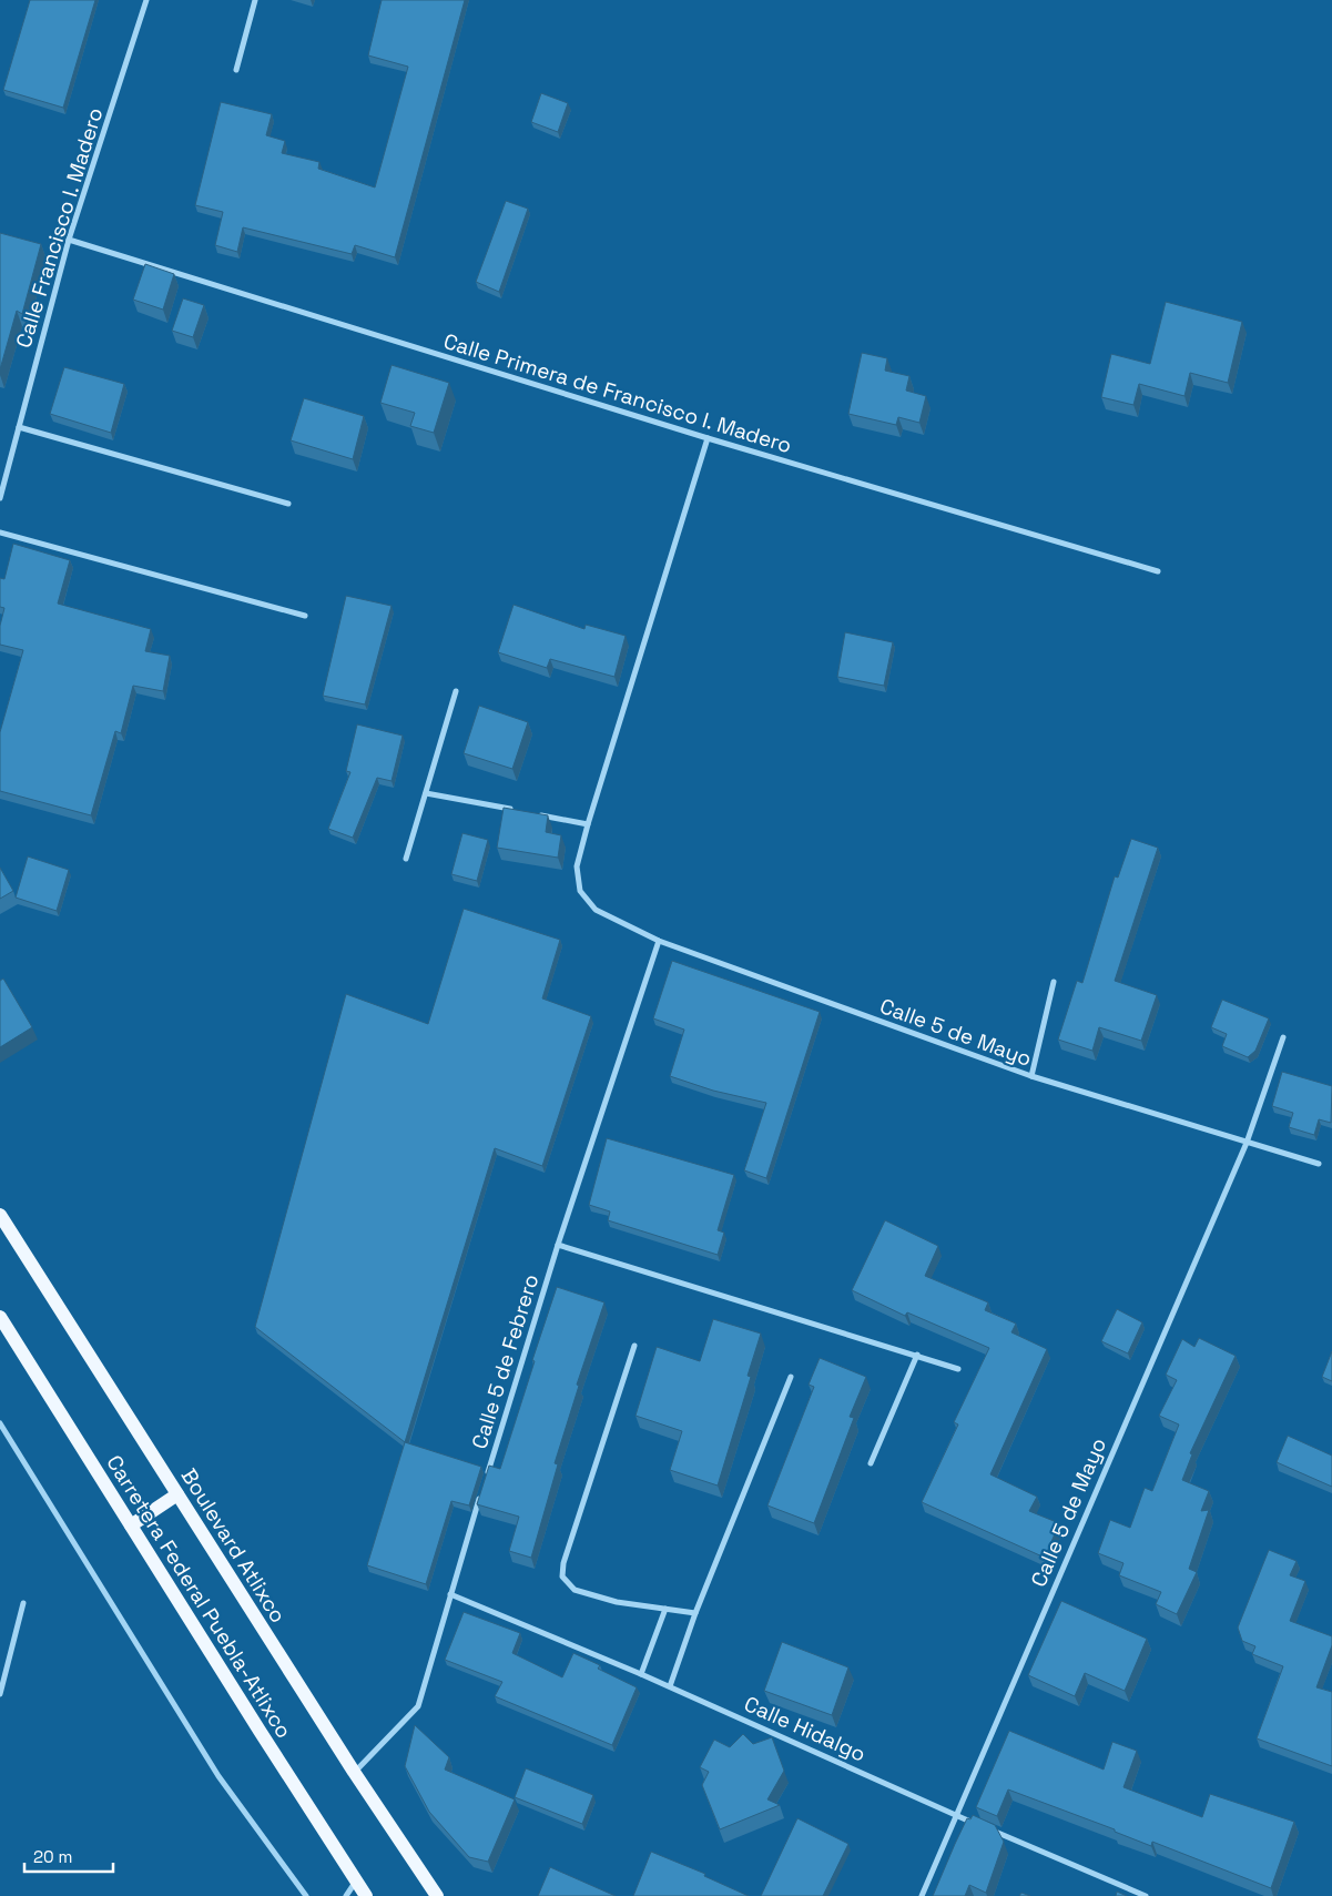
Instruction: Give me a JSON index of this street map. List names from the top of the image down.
{
  "streets": {
    "main road": ["Boulevard Atlixco", "Carretera Federal Puebla-Atlixco"],
    "street": [
      "Calle Francisco I. Madero",
      "Calle Primera de Francisco I. Madero",
      "Calle 5 de Mayo",
      "Calle 5 de Febrero",
      "Calle Hidalgo"
    ]
  },
  "crossings": [
    ["Calle Francisco I. Madero", "Calle Primera de Francisco I. Madero"],
    ["Calle Primera de Francisco I. Madero", "Calle 5 de Mayo"],
    ["Calle 5 de Mayo", "Calle 5 de Febrero"],
    ["Calle 5 de Mayo", "Calle Hidalgo"]
  ],
  "scale_bar": "20 m"
}
